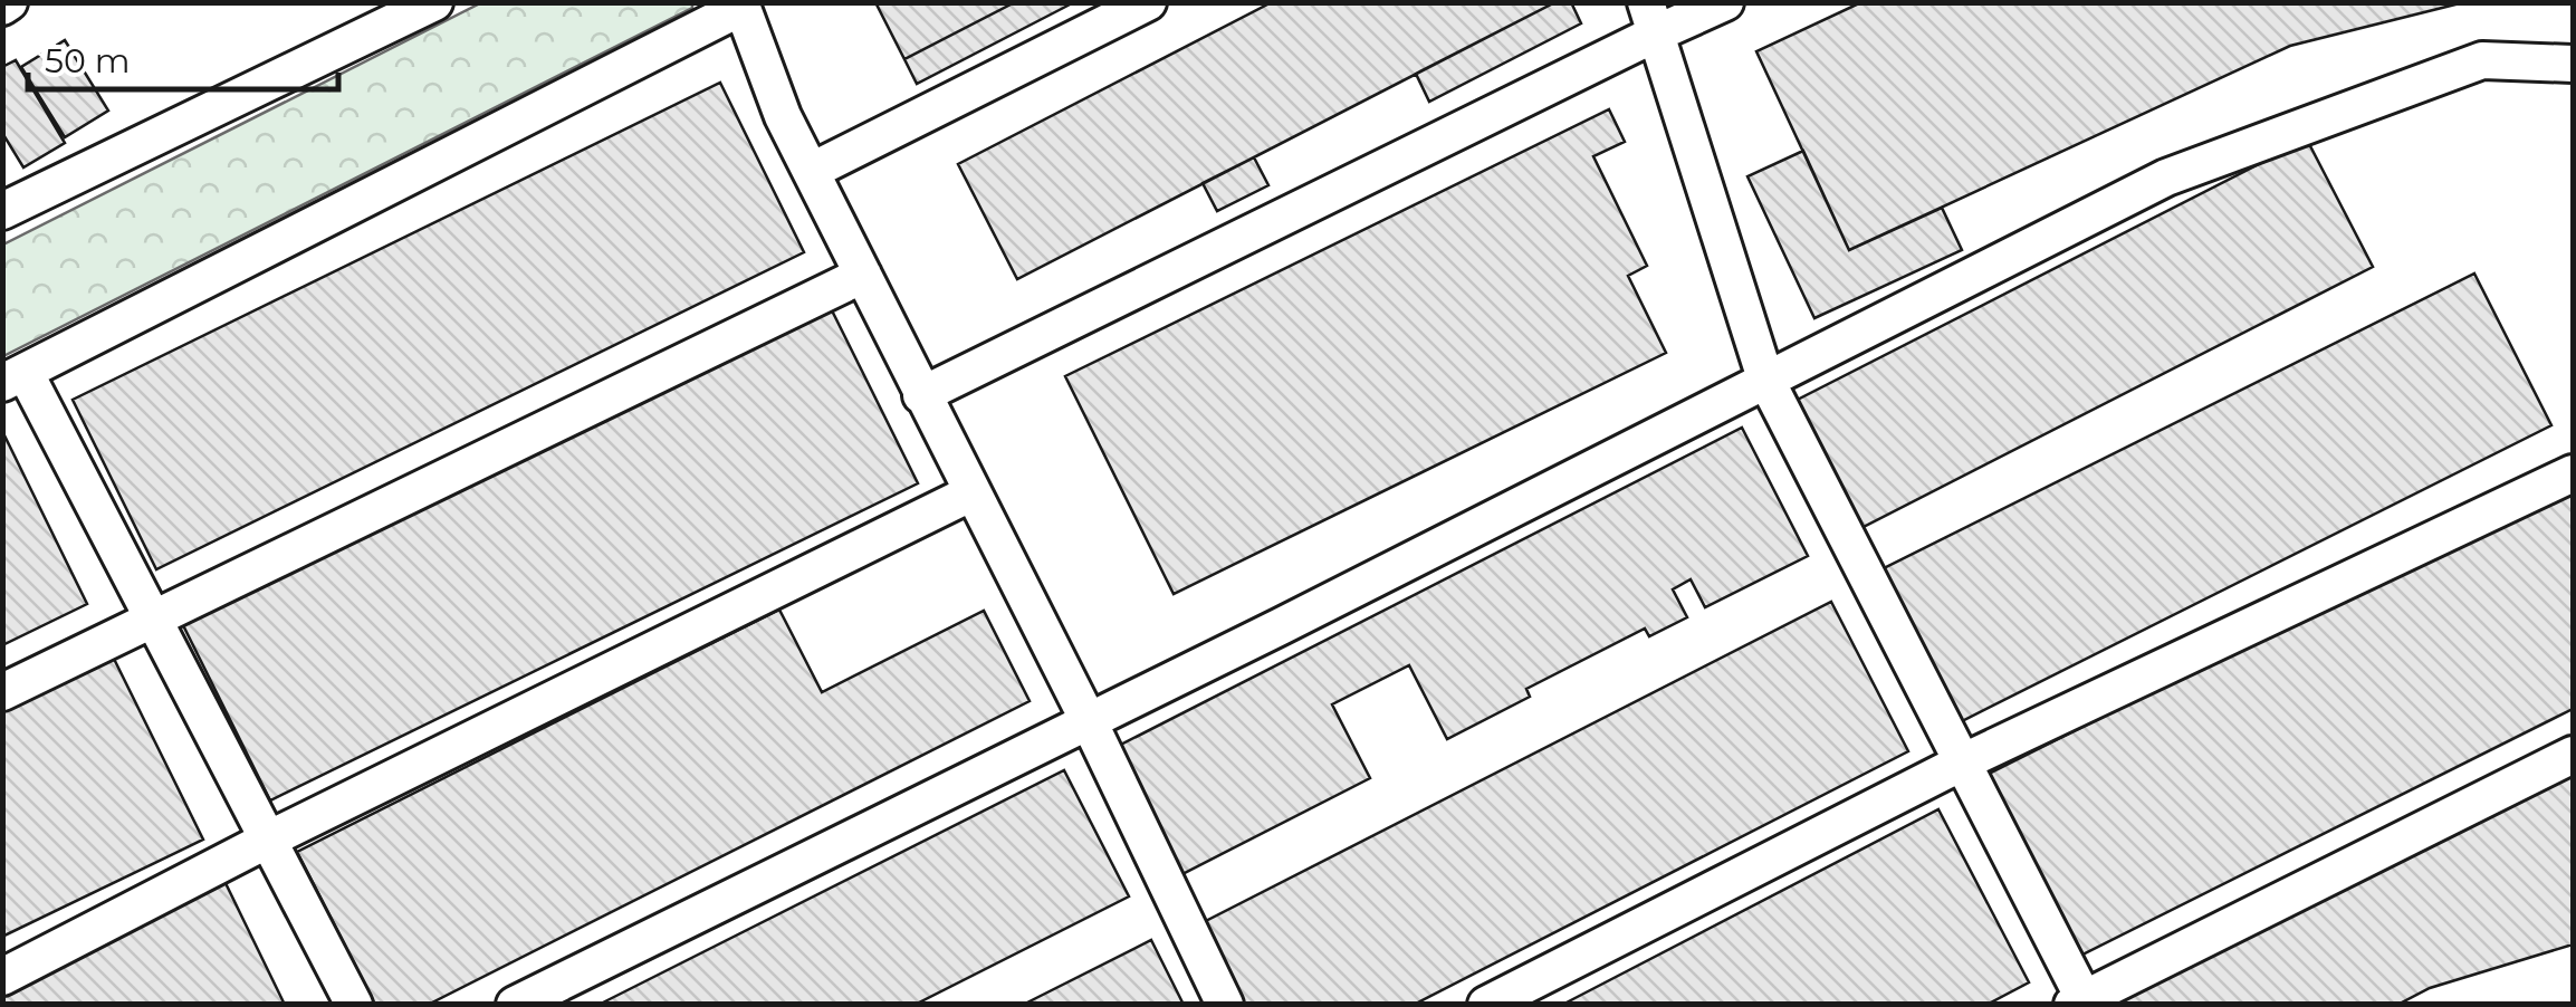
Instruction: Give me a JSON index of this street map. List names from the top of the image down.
{
  "scale_bar": "50 m"
}
